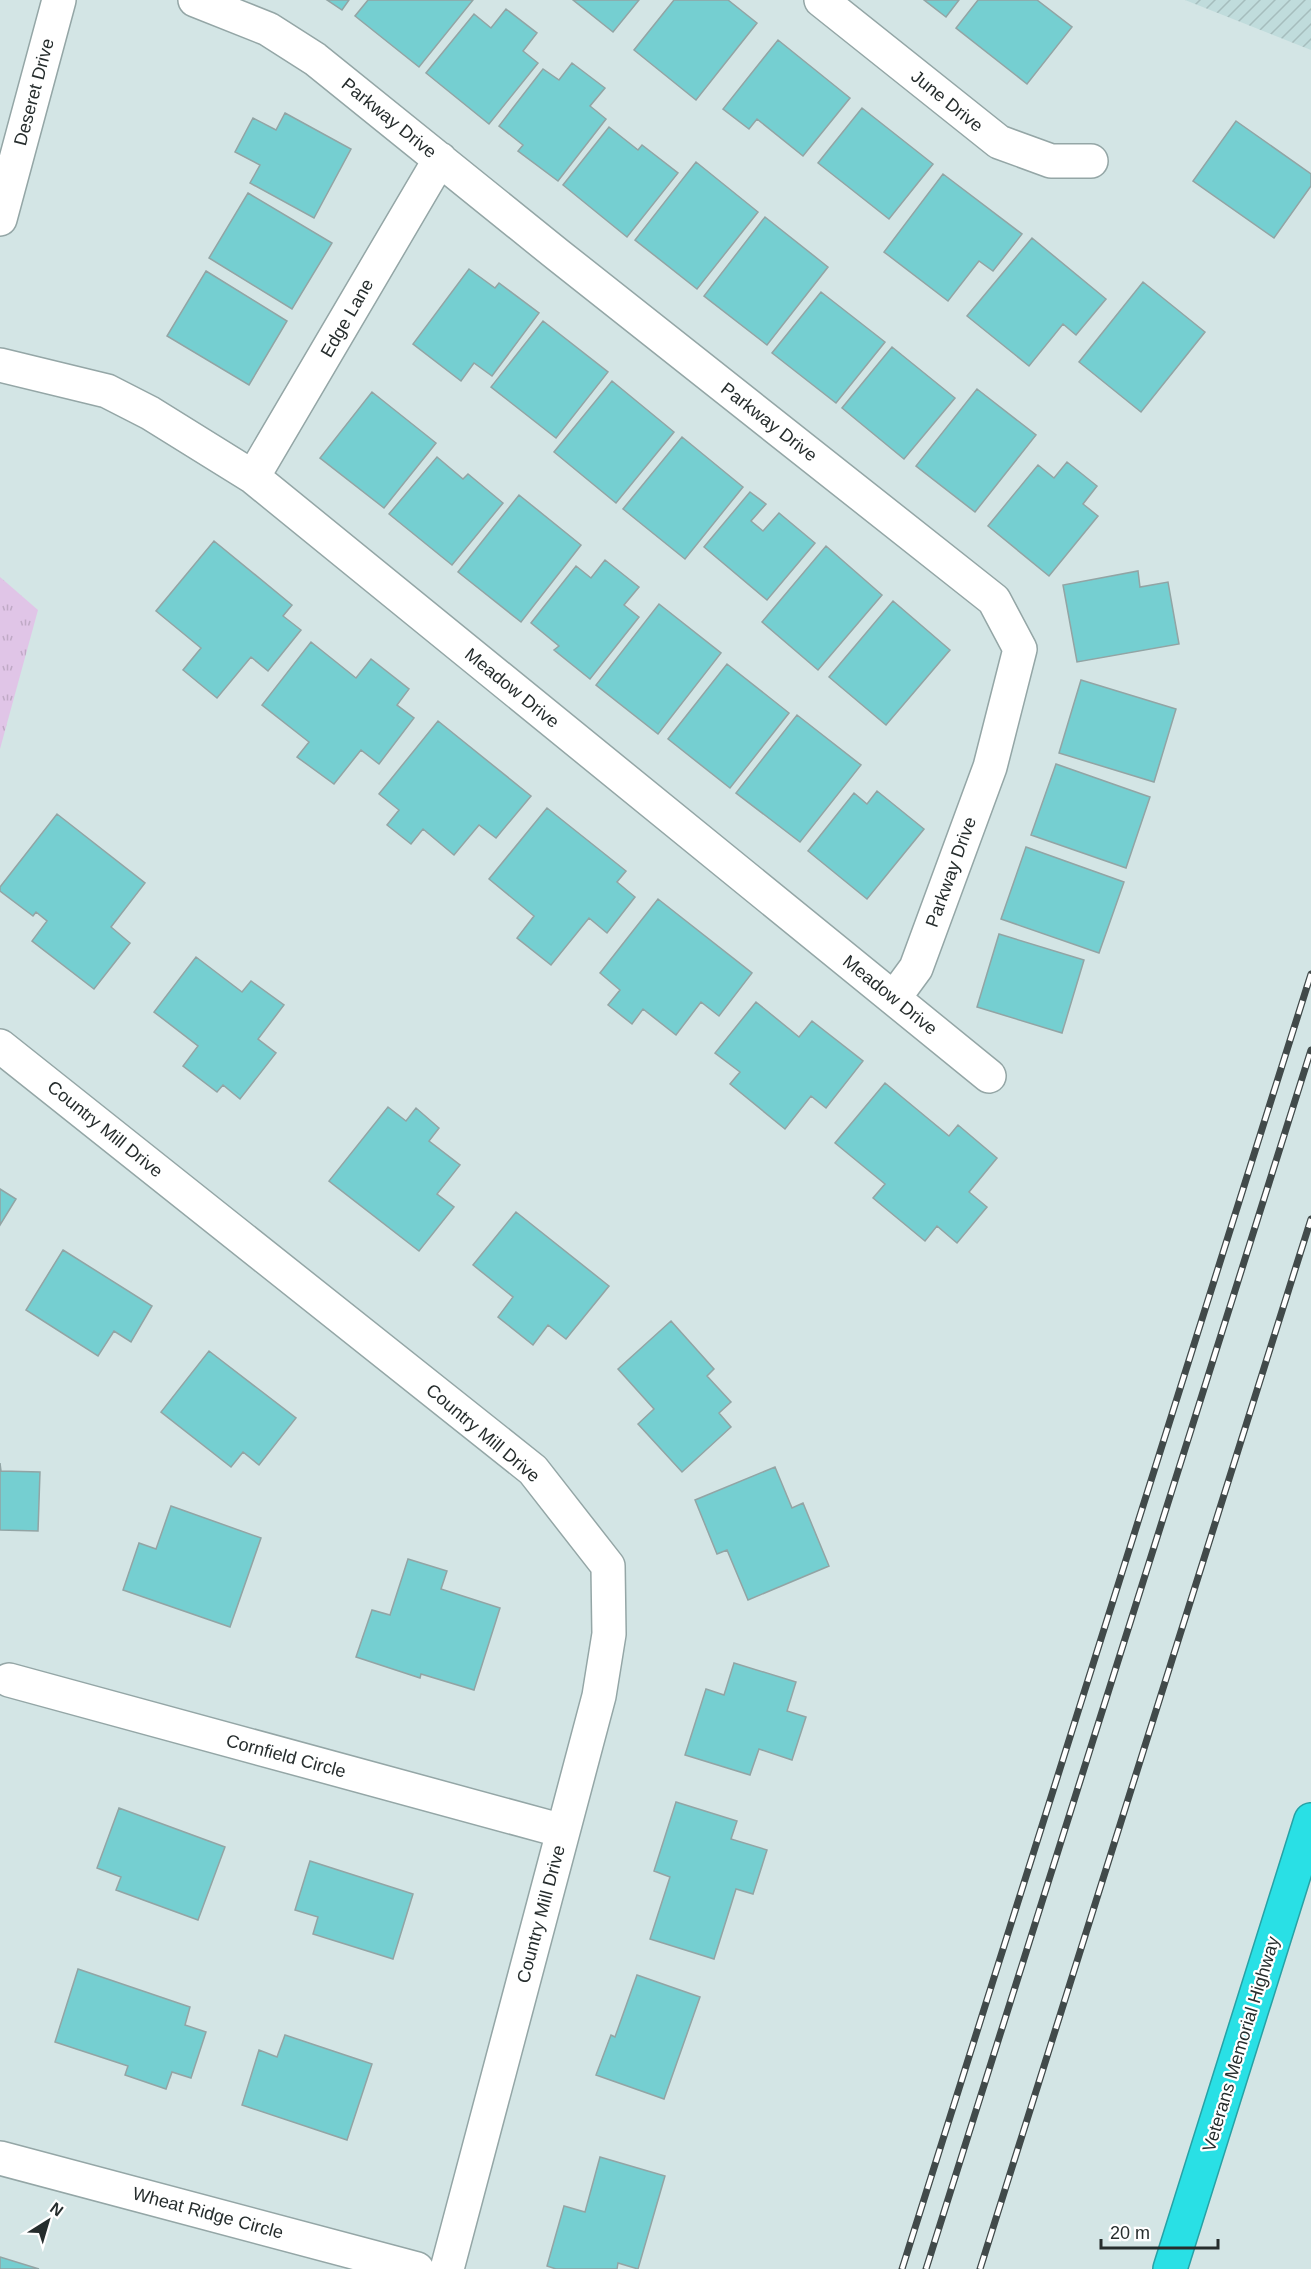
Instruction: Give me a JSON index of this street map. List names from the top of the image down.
{
  "streets": {
    "highway": ["Veterans Memorial Highway"],
    "street": [
      "Deseret Drive",
      "June Drive",
      "Parkway Drive",
      "Edge Lane",
      "Meadow Drive",
      "Country Mill Drive",
      "Cornfield Circle",
      "Wheat Ridge Circle"
    ]
  },
  "crossings": [
    ["Parkway Drive", "Edge Lane"],
    ["Parkway Drive", "Meadow Drive"],
    ["Edge Lane", "Meadow Drive"],
    ["Country Mill Drive", "Cornfield Circle"]
  ],
  "scale_bar": "20 m",
  "north": "top right"
}
